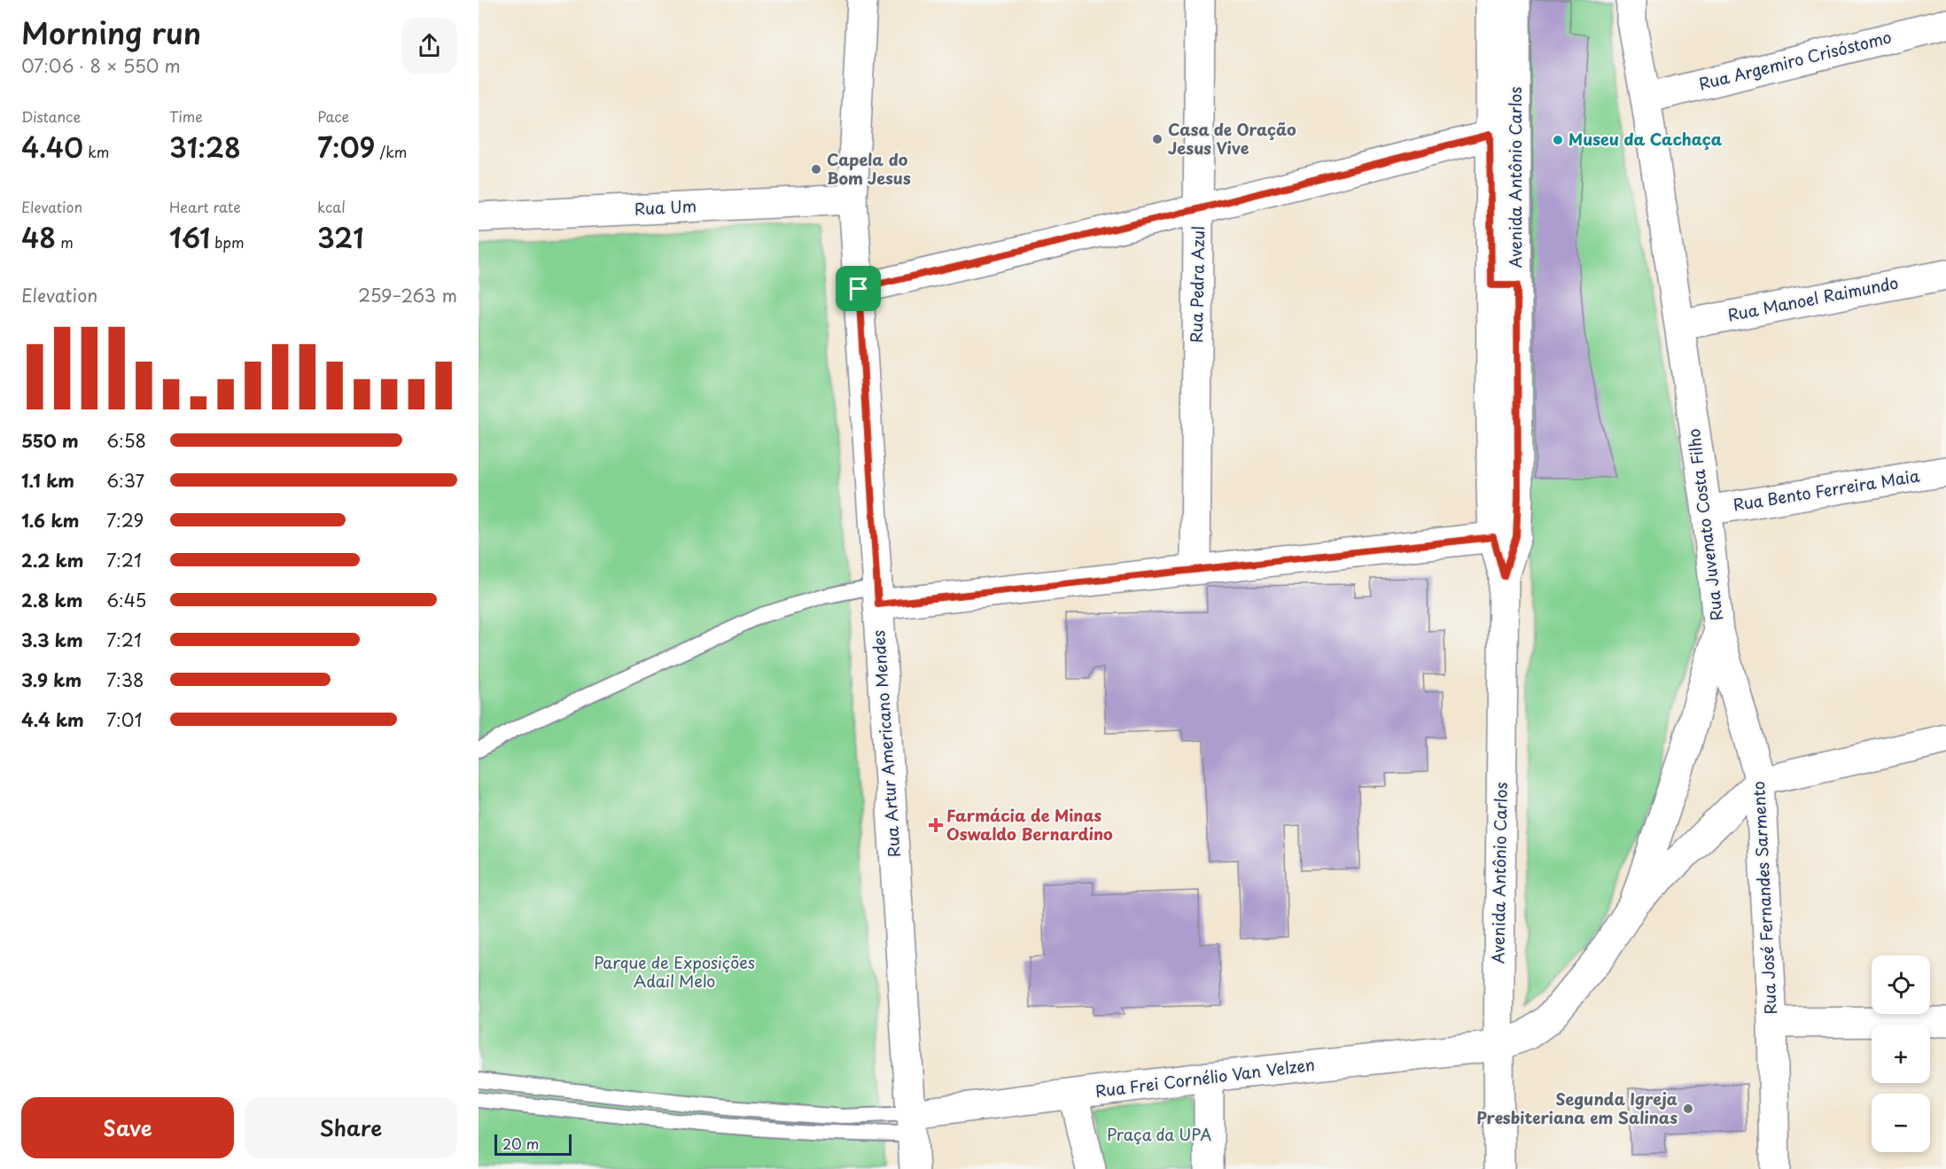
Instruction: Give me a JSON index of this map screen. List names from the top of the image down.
{
  "streets": {
    "street": [
      "Rua Argemiro Crisóstomo",
      "Avenida Antônio Carlos",
      "Rua Um",
      "Rua Pedra Azul",
      "Rua Manoel Raimundo",
      "Rua Bento Ferreira Maia",
      "Rua Juvenato Costa Filho",
      "Rua Artur Americano Mendes",
      "Rua José Fernandes Sarmento",
      "Rua Frei Cornélio Van Velzen"
    ]
  },
  "crossings": [
    ["Rua Argemiro Crisóstomo", "Rua Juvenato Costa Filho"],
    ["Avenida Antônio Carlos", "Rua Juvenato Costa Filho"],
    ["Avenida Antônio Carlos", "Rua Frei Cornélio Van Velzen"],
    ["Rua Um", "Rua Artur Americano Mendes"],
    ["Rua Manoel Raimundo", "Rua Juvenato Costa Filho"],
    ["Rua Bento Ferreira Maia", "Rua Juvenato Costa Filho"],
    ["Rua Juvenato Costa Filho", "Rua José Fernandes Sarmento"],
    ["Rua Juvenato Costa Filho", "Rua Frei Cornélio Van Velzen"],
    ["Rua Artur Americano Mendes", "Rua Frei Cornélio Van Velzen"]
  ],
  "parks": ["Parque de Exposições Adail Melo", "Praça da UPA"],
  "places": {
    "other": [
      "Casa de Oração Jesus Vive",
      "Museu da Cachaça",
      "Capela do Bom Jesus",
      "Segunda Igreja Presbiteriana em Salinas"
    ],
    "health": ["Farmácia de Minas Oswaldo Bernardino"]
  },
  "scale_bar": "20 m",
  "page": {
    "heading": ["Morning run", "07:06 · 8 × 550 m"],
    "stats": [
      ["Distance", "4.40 km"],
      ["Time", "31:28"],
      ["Pace", "7:09 /km"],
      ["Elevation", "48 m"],
      ["Heart rate", "161 bpm"],
      ["kcal", "321"]
    ],
    "chart": ["Elevation", "259–263 m"],
    "list": [
      {
        "name": "550 m",
        "note": "6:58"
      },
      {
        "name": "1.1 km",
        "note": "6:37"
      },
      {
        "name": "1.6 km",
        "note": "7:29"
      },
      {
        "name": "2.2 km",
        "note": "7:21"
      },
      {
        "name": "2.8 km",
        "note": "6:45"
      },
      {
        "name": "3.3 km",
        "note": "7:21"
      },
      {
        "name": "3.9 km",
        "note": "7:38"
      },
      {
        "name": "4.4 km",
        "note": "7:01"
      }
    ],
    "map_buttons": ["+", "−"],
    "buttons": ["Save", "Share"],
    "scale": "20 m"
  }
}
